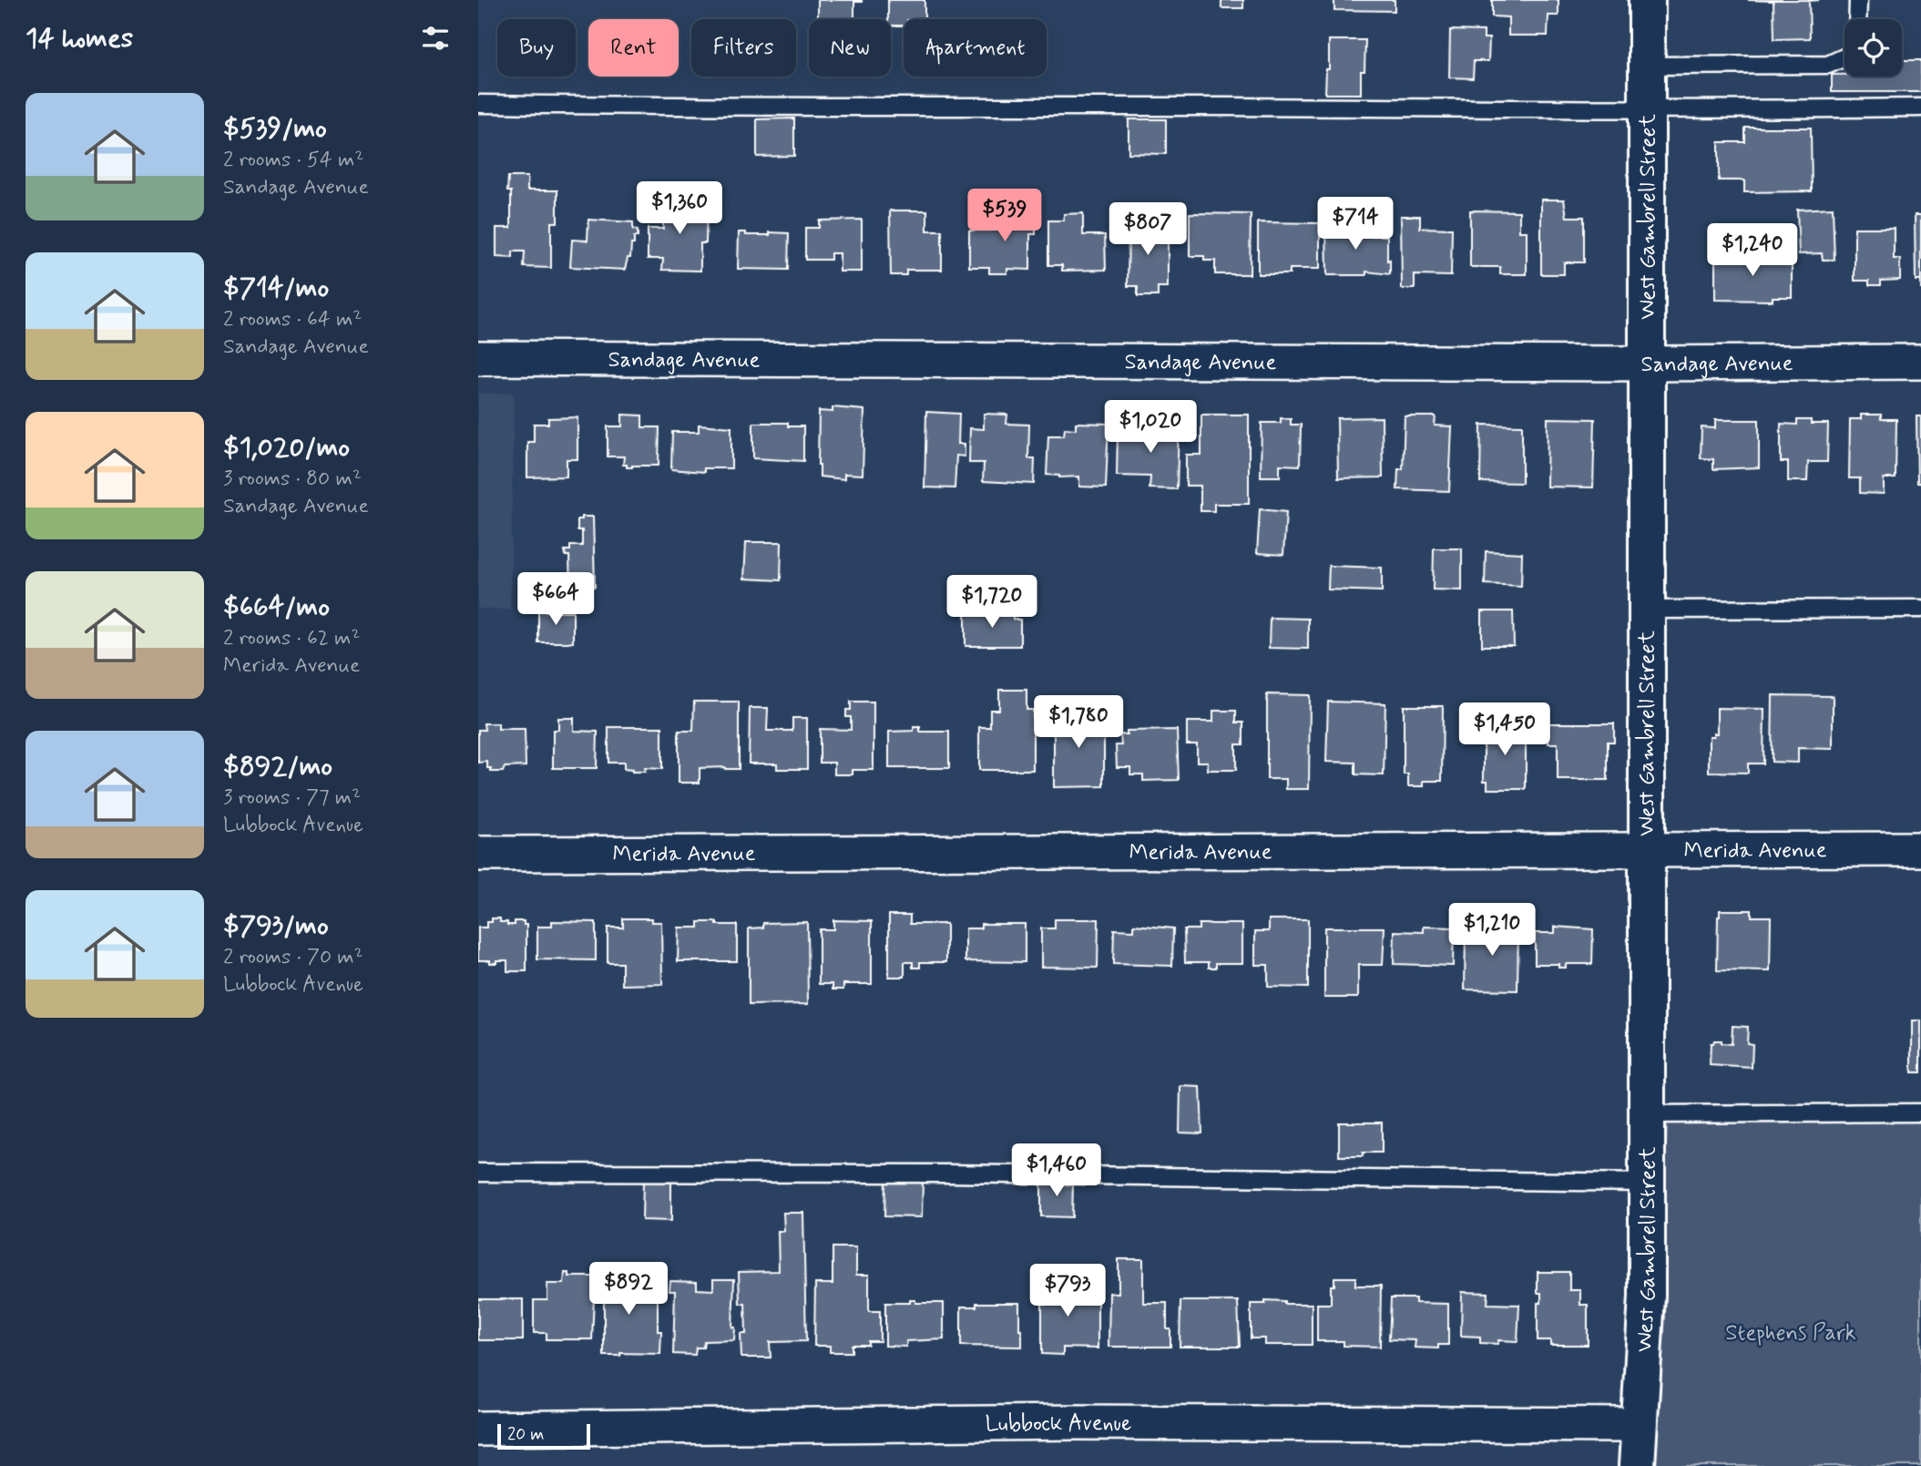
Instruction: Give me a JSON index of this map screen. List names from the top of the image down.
{
  "streets": {
    "street": [
      "West Gambrell Street",
      "Sandage Avenue",
      "Merida Avenue",
      "Lubbock Avenue"
    ]
  },
  "crossings": [
    ["West Gambrell Street", "Sandage Avenue"],
    ["West Gambrell Street", "Merida Avenue"],
    ["West Gambrell Street", "Lubbock Avenue"]
  ],
  "parks": ["Stephens Park"],
  "scale_bar": "20 m",
  "page": {
    "heading": "14 homes",
    "chip": [
      "Buy",
      "Rent",
      "Filters",
      "New",
      "Apartment"
    ],
    "list": [
      {
        "name": "$539/mo",
        "note": "2 rooms · 54 m² · Sandage Avenue"
      },
      {
        "name": "$714/mo",
        "note": "2 rooms · 64 m² · Sandage Avenue"
      },
      {
        "name": "$1,020/mo",
        "note": "3 rooms · 80 m² · Sandage Avenue"
      },
      {
        "name": "$664/mo",
        "note": "2 rooms · 62 m² · Merida Avenue"
      },
      {
        "name": "$892/mo",
        "note": "3 rooms · 77 m² · Lubbock Avenue"
      },
      {
        "name": "$793/mo",
        "note": "2 rooms · 70 m² · Lubbock Avenue"
      }
    ],
    "price": [
      "$1,360",
      "$539",
      "$714",
      "$807",
      "$1,240",
      "$1,020",
      "$664",
      "$1,720",
      "$1,780",
      "$1,450",
      "$1,210",
      "$1,460",
      "$892",
      "$793"
    ],
    "scale": "20 m"
  }
}
